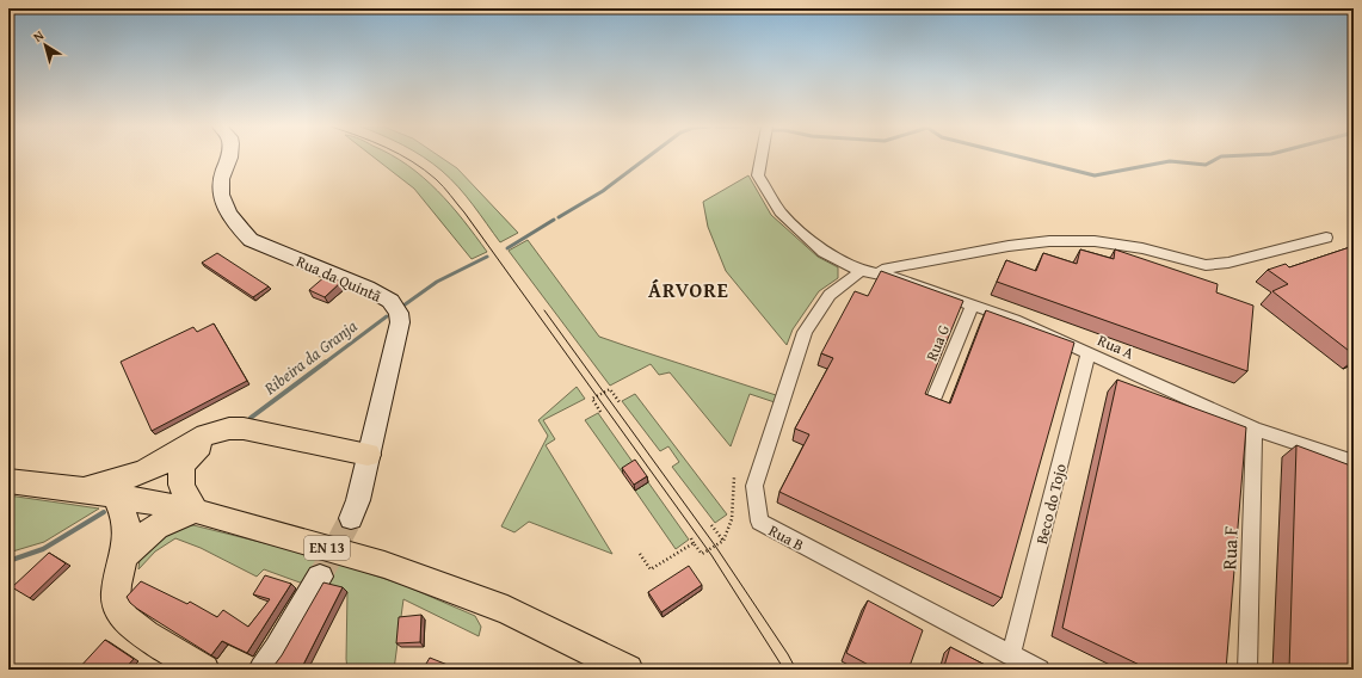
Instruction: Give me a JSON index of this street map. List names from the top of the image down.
{
  "streets": {
    "main road": ["EN 13"],
    "street": [
      "Rua da Quintã",
      "Rua G",
      "Rua A",
      "Beco do Tojo",
      "Rua B",
      "Rua F"
    ]
  },
  "crossings": [
    ["Rua G", "Rua A"],
    ["Rua A", "Beco do Tojo"],
    ["Rua A", "Rua B"],
    ["Rua A", "Rua F"],
    ["Beco do Tojo", "Rua B"]
  ],
  "districts": ["ÁRVORE"],
  "water": ["Ribeira da Granja"],
  "north": "top left"
}
